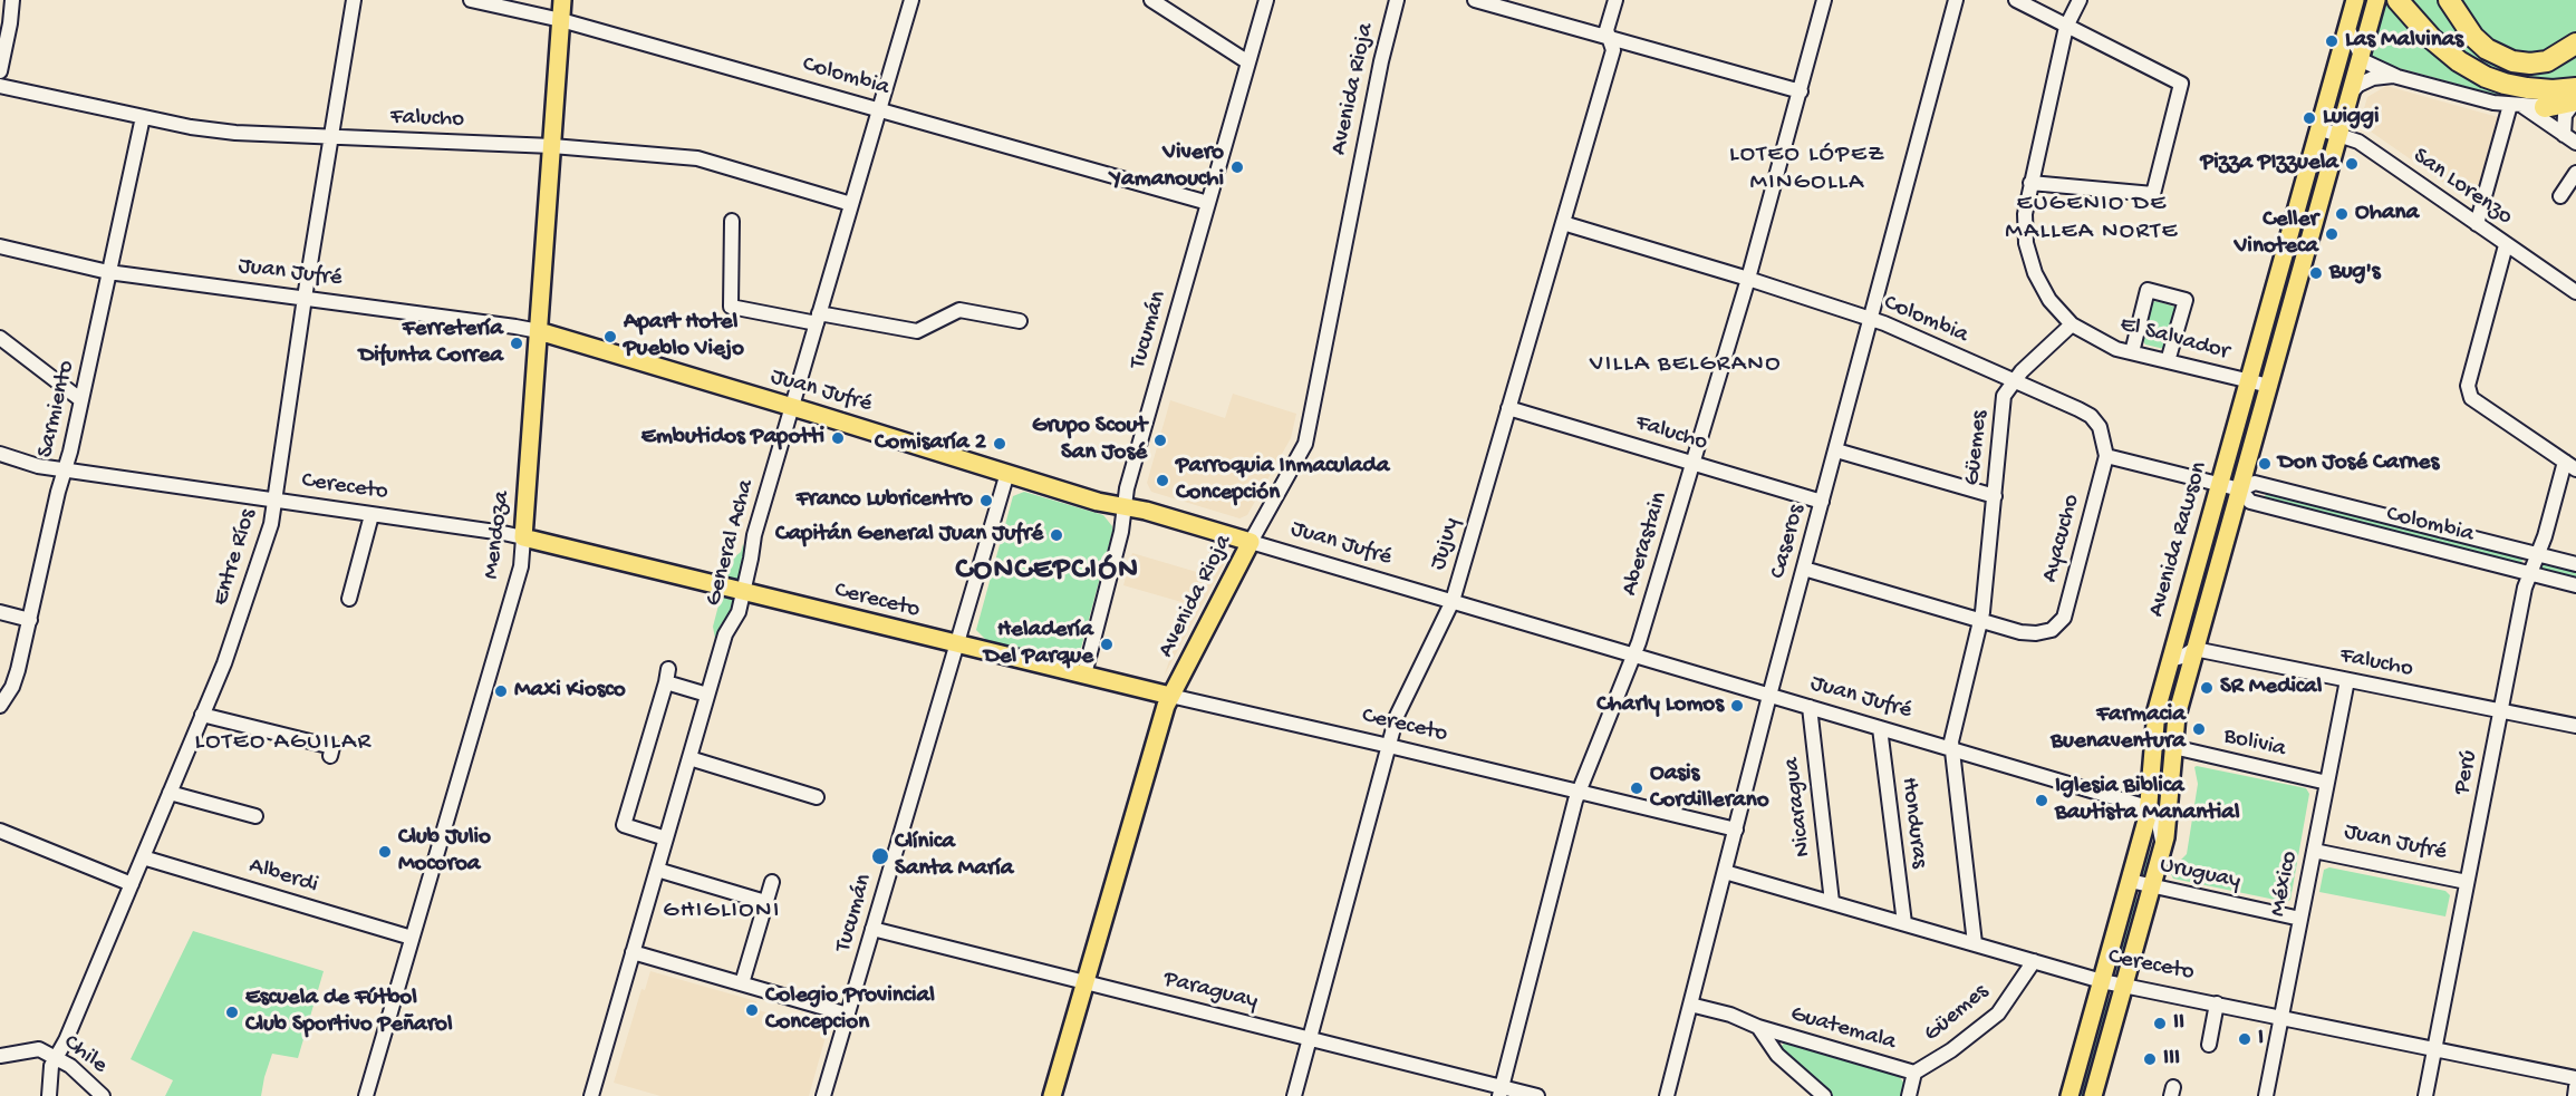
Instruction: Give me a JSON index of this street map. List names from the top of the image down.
{
  "streets": {
    "main road": [
      "Avenida Rioja",
      "Juan Jufré",
      "Cereceto",
      "Mendoza",
      "Avenida Rawson"
    ],
    "street": [
      "Colombia",
      "Falucho",
      "San Lorenzo",
      "Tucumán",
      "El Salvador",
      "Sarmiento",
      "Güemes",
      "Ayacucho",
      "Caseros",
      "General Acha",
      "Jujuy",
      "Aberastain",
      "Entre Ríos",
      "Bolivia",
      "Perú",
      "Nicaragua",
      "Honduras",
      "Uruguay",
      "Alberdi",
      "México",
      "Paraguay",
      "Guatemala",
      "Chile"
    ]
  },
  "crossings": [
    ["Colombia", "Tucumán"],
    ["Colombia", "Güemes"],
    ["Colombia", "Mendoza"],
    ["Colombia", "Ayacucho"],
    ["Colombia", "Avenida Rawson"],
    ["Colombia", "Caseros"],
    ["Colombia", "General Acha"],
    ["Colombia", "Jujuy"],
    ["Colombia", "Aberastain"],
    ["Colombia", "Perú"],
    ["Avenida Rioja", "Juan Jufré"],
    ["Avenida Rioja", "Cereceto"],
    ["Avenida Rioja", "Paraguay"],
    ["Falucho", "Sarmiento"],
    ["Falucho", "Mendoza"],
    ["Falucho", "Avenida Rawson"],
    ["Falucho", "Caseros"],
    ["Falucho", "General Acha"],
    ["Falucho", "Jujuy"],
    ["Falucho", "Aberastain"],
    ["Falucho", "Entre Ríos"],
    ["Falucho", "Perú"],
    ["Falucho", "México"],
    ["San Lorenzo", "Avenida Rawson"],
    ["Juan Jufré", "Tucumán"],
    ["Juan Jufré", "Sarmiento"],
    ["Juan Jufré", "Güemes"],
    ["Juan Jufré", "Mendoza"],
    ["Juan Jufré", "Avenida Rawson"],
    ["Juan Jufré", "Caseros"],
    ["Juan Jufré", "General Acha"],
    ["Juan Jufré", "Jujuy"],
    ["Juan Jufré", "Aberastain"],
    ["Juan Jufré", "Entre Ríos"],
    ["Juan Jufré", "Perú"],
    ["Juan Jufré", "Nicaragua"],
    ["Juan Jufré", "Honduras"],
    ["Juan Jufré", "México"],
    ["Tucumán", "Cereceto"],
    ["Tucumán", "Paraguay"],
    ["El Salvador", "Güemes"],
    ["El Salvador", "Avenida Rawson"],
    ["Sarmiento", "Cereceto"],
    ["Güemes", "Cereceto"],
    ["Güemes", "Ayacucho"],
    ["Güemes", "Guatemala"],
    ["Cereceto", "Mendoza"],
    ["Cereceto", "Avenida Rawson"],
    ["Cereceto", "Caseros"],
    ["Cereceto", "General Acha"],
    ["Cereceto", "Jujuy"],
    ["Cereceto", "Aberastain"],
    ["Cereceto", "Entre Ríos"],
    ["Cereceto", "Perú"],
    ["Cereceto", "Nicaragua"],
    ["Cereceto", "Honduras"],
    ["Cereceto", "México"],
    ["Mendoza", "Alberdi"],
    ["Avenida Rawson", "Bolivia"],
    ["Avenida Rawson", "Uruguay"],
    ["Caseros", "Guatemala"],
    ["Jujuy", "Paraguay"],
    ["Aberastain", "Paraguay"],
    ["Entre Ríos", "Alberdi"],
    ["Entre Ríos", "Chile"],
    ["Bolivia", "México"],
    ["Uruguay", "México"]
  ],
  "districts": [
    "LOTEO LÓPEZ MINGOLLA",
    "EUGENIO DE MALLEA NORTE",
    "VILLA BELGRANO",
    "CONCEPCIÓN",
    "LOTEO AGUILAR",
    "GHIGLIONI"
  ],
  "places": [
    "Las Malvinas",
    "Luiggi",
    "Pizza PIzzuela",
    "Vivero Yamanouchi",
    "Ohana",
    "Celler Vinoteca",
    "Bug's",
    "Apart Hotel Pueblo Viejo",
    "Ferretería Difunta Correa",
    "Embutidos Papotti",
    "Grupo Scout San José",
    "Comisaría 2",
    "Don José Carnes",
    "Parroquia Inmaculada Concepción",
    "Franco Lubricentro",
    "Capitán General Juan Jufré",
    "Heladería Del Parque",
    "SR Medical",
    "Maxi Kiosco",
    "Charly Lomos",
    "Farmacia Buenaventura",
    "Oasis Cordillerano",
    "Iglesia Biblica Bautista Manantial",
    "Club Julio Mocoroa",
    "Clínica Santa María",
    "Colegio Provincial Concepcion",
    "Escuela de Fútbol Club Sportivo Peñarol",
    "II",
    "I",
    "III"
  ]
}
